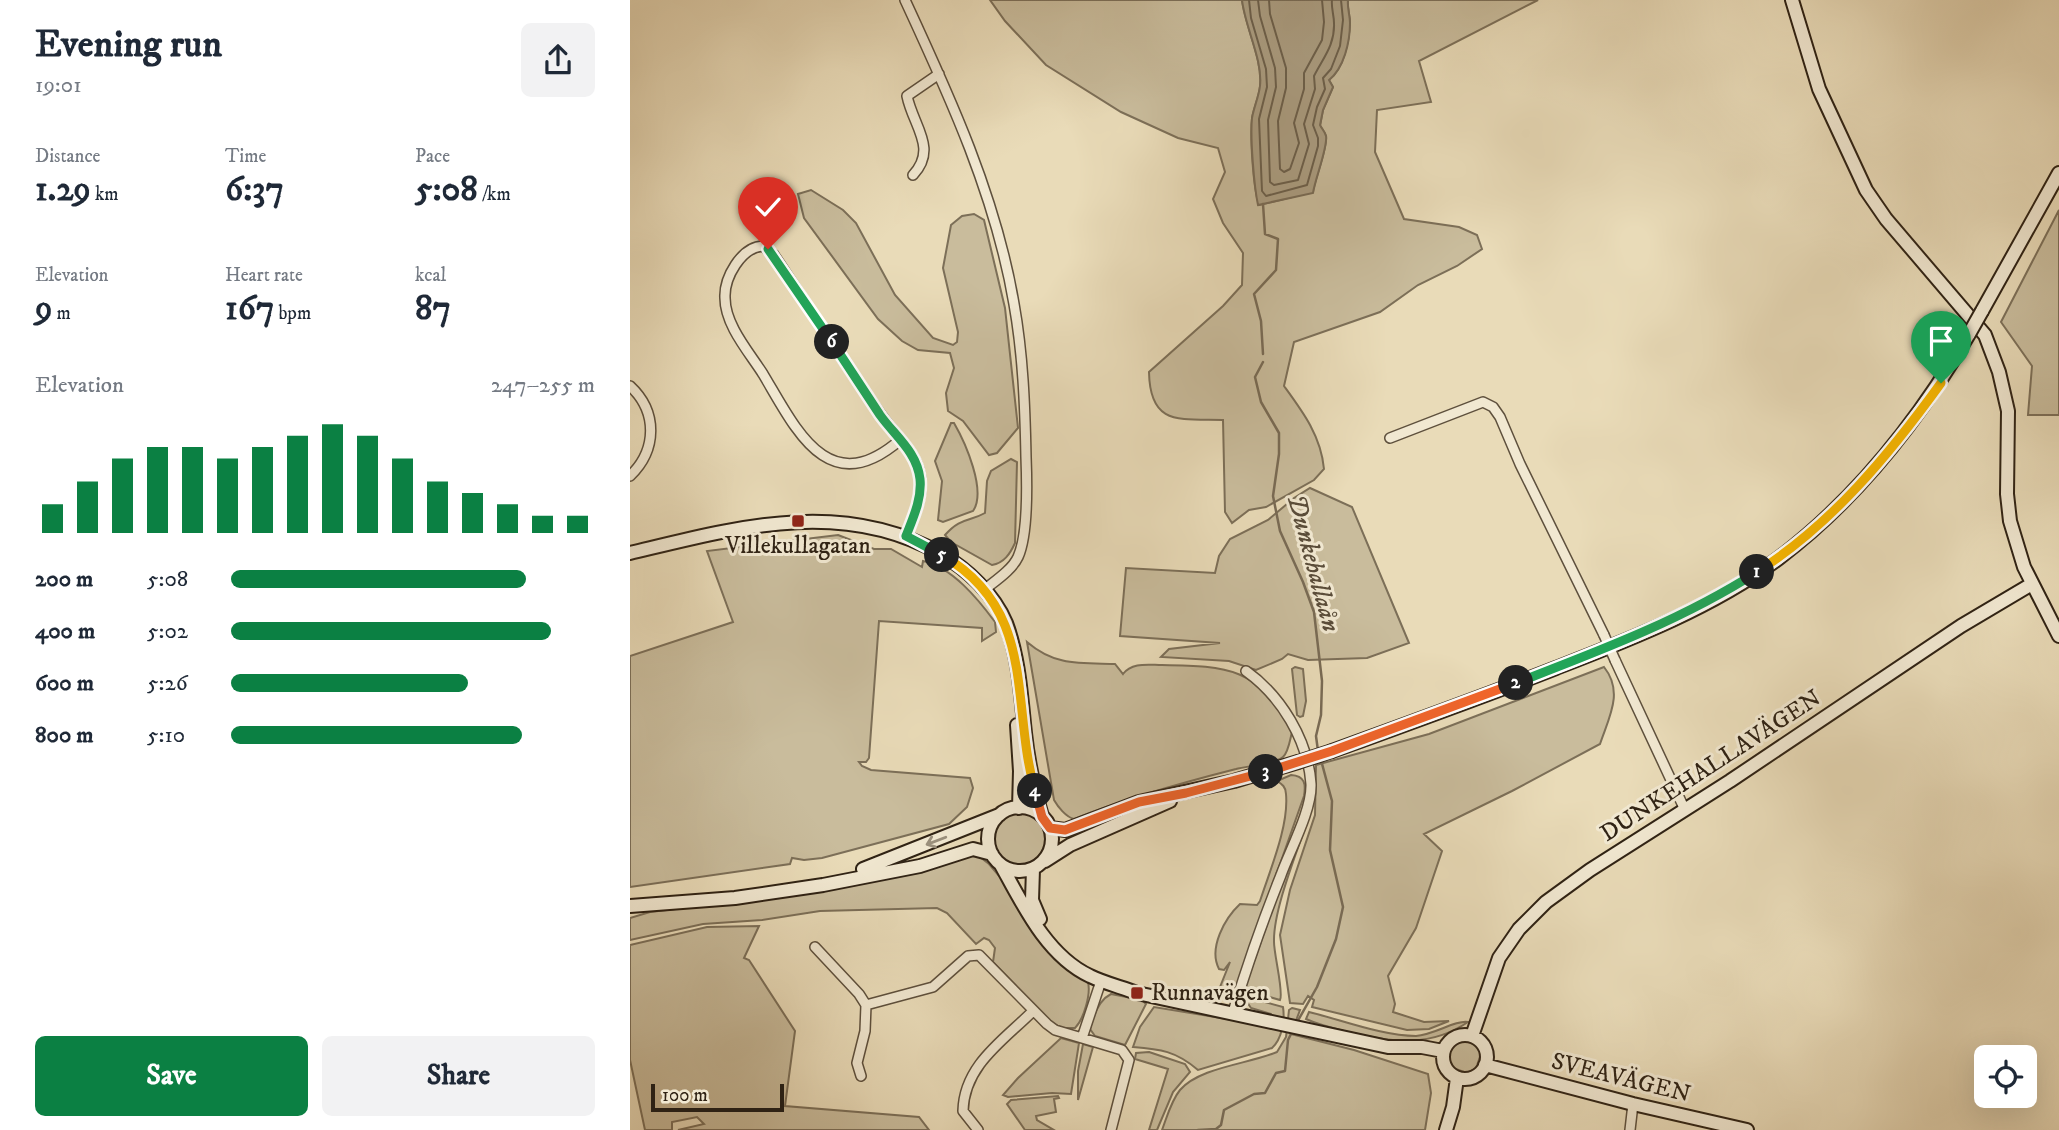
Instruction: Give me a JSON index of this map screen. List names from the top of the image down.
{
  "streets": {
    "street": ["DUNKEHALLAVÄGEN", "SVEAVÄGEN"]
  },
  "crossings": [
    ["DUNKEHALLAVÄGEN", "SVEAVÄGEN"]
  ],
  "water": ["Dunkehallaån"],
  "places": {
    "transit": ["Villekullagatan", "Runnavägen"]
  },
  "scale_bar": "100 m",
  "page": {
    "heading": ["Evening run", "19:01"],
    "stats": [
      ["Distance", "1.29 km"],
      ["Time", "6:37"],
      ["Pace", "5:08 /km"],
      ["Elevation", "9 m"],
      ["Heart rate", "167 bpm"],
      ["kcal", "87"]
    ],
    "pins": [
      "6",
      "5",
      "1",
      "2",
      "3",
      "4"
    ],
    "chart": ["Elevation", "247–255 m"],
    "list": [
      {
        "name": "200 m",
        "note": "5:08"
      },
      {
        "name": "400 m",
        "note": "5:02"
      },
      {
        "name": "600 m",
        "note": "5:26"
      },
      {
        "name": "800 m",
        "note": "5:10"
      }
    ],
    "buttons": ["Save", "Share"],
    "scale": "100 m"
  }
}
